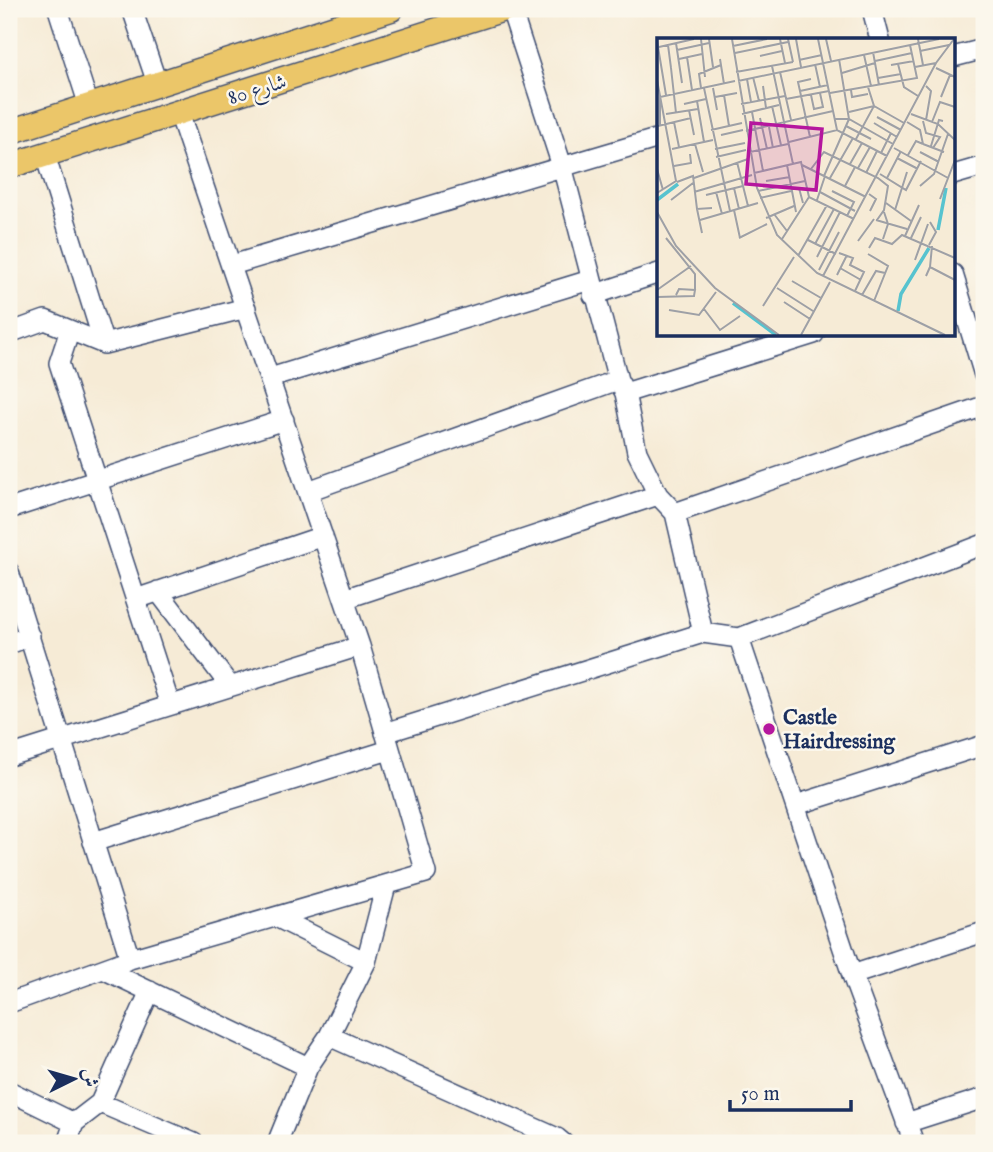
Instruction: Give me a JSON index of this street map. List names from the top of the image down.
{
  "streets": {
    "main road": ["شارع 80"]
  },
  "places": ["Castle Hairdressing"],
  "scale_bar": "50 m",
  "north": "right"
}
